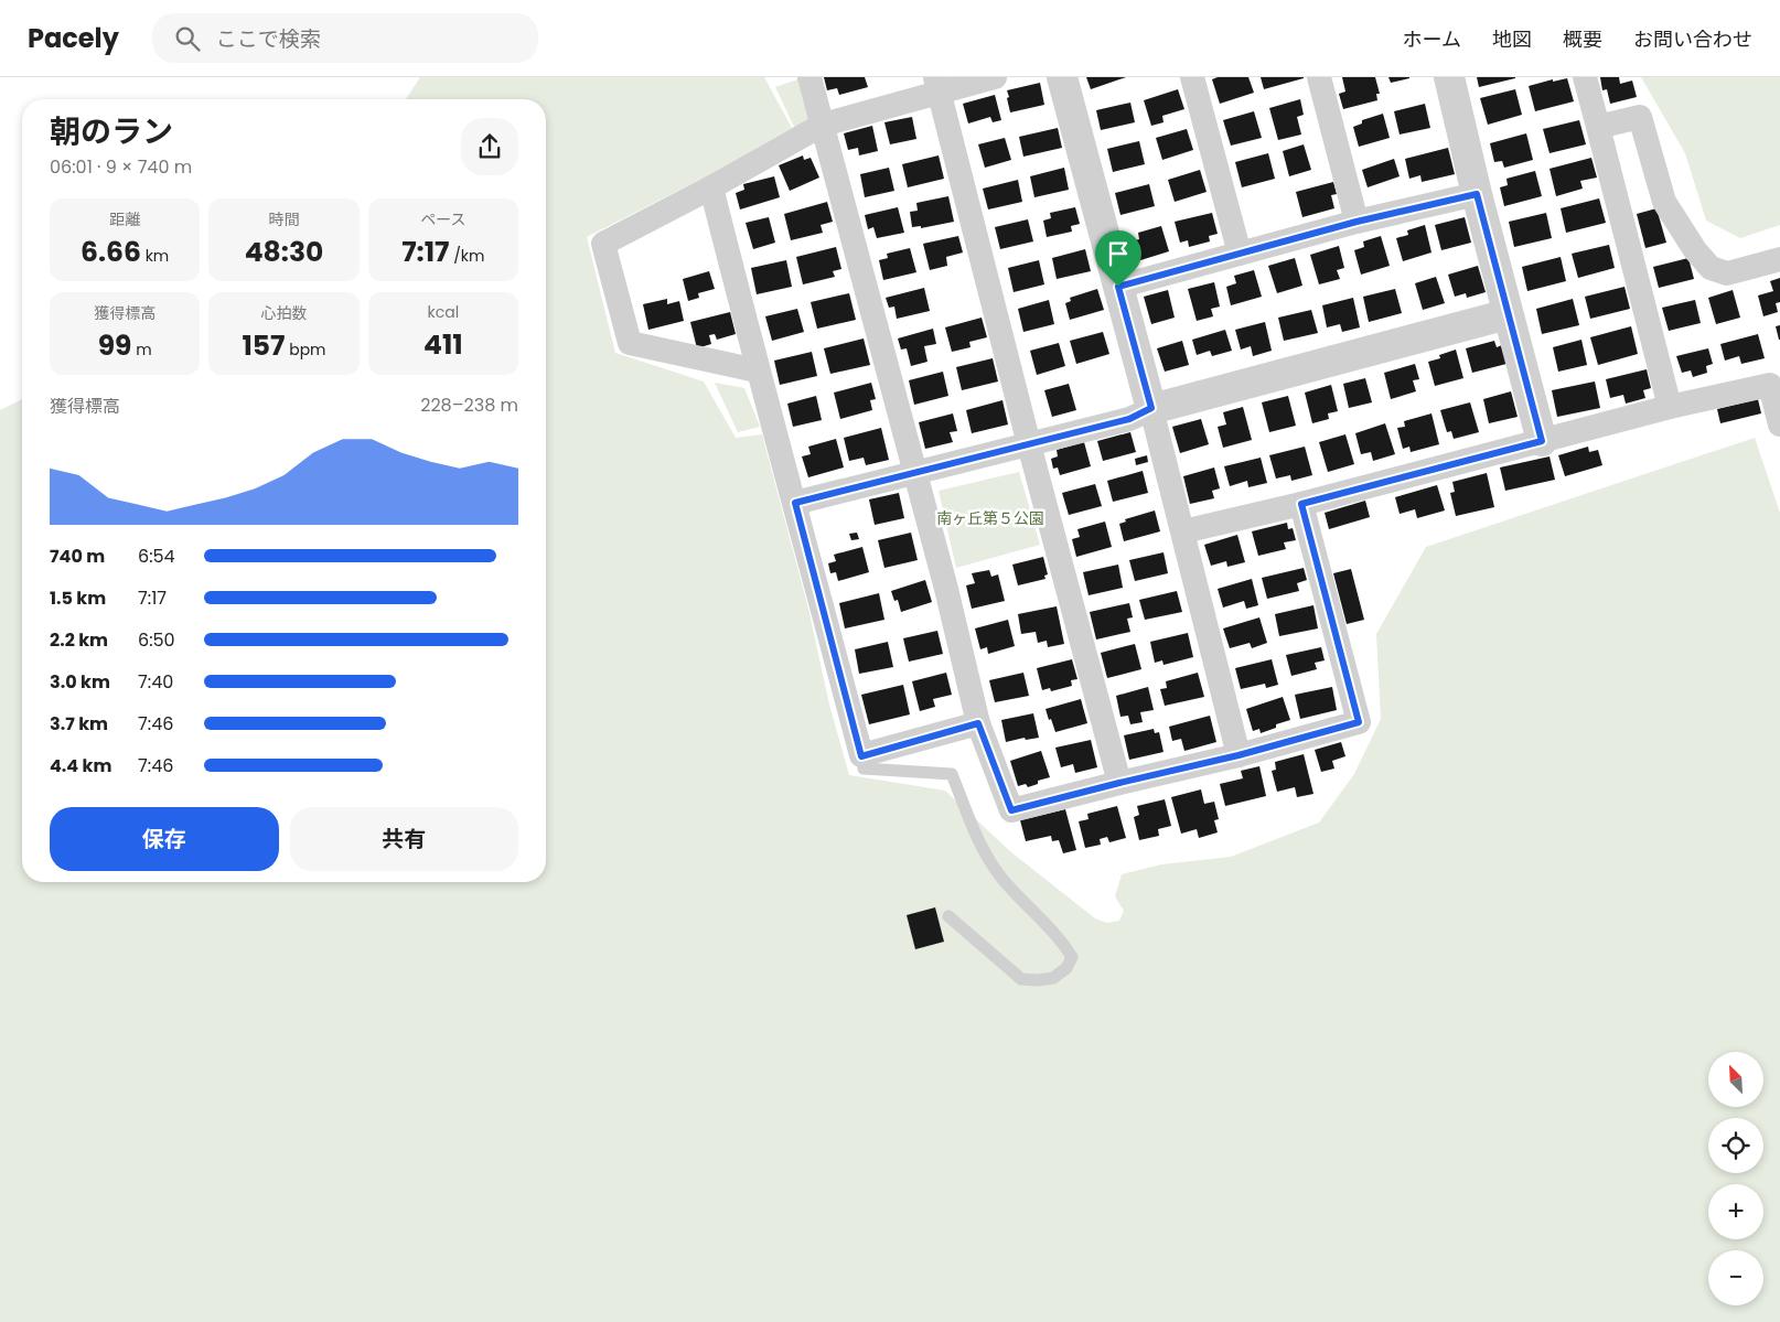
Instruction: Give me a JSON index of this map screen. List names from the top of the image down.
{
  "parks": ["南ヶ丘第５公園"],
  "north": "top left",
  "page": {
    "header": "Pacely",
    "search": "ここで検索",
    "nav": [
      "ホーム",
      "地図",
      "概要",
      "お問い合わせ"
    ],
    "heading": ["朝のラン", "06:01 · 9 × 740 m"],
    "stats": [
      ["距離", "6.66 km"],
      ["時間", "48:30"],
      ["ペース", "7:17 /km"],
      ["獲得標高", "99 m"],
      ["心拍数", "157 bpm"],
      ["kcal", "411"]
    ],
    "chart": ["獲得標高", "228–238 m"],
    "list": [
      {
        "name": "740 m",
        "note": "6:54"
      },
      {
        "name": "1.5 km",
        "note": "7:17"
      },
      {
        "name": "2.2 km",
        "note": "6:50"
      },
      {
        "name": "3.0 km",
        "note": "7:40"
      },
      {
        "name": "3.7 km",
        "note": "7:46"
      },
      {
        "name": "4.4 km",
        "note": "7:46"
      }
    ],
    "buttons": ["保存", "共有"],
    "map_buttons": ["+", "−"]
  }
}
